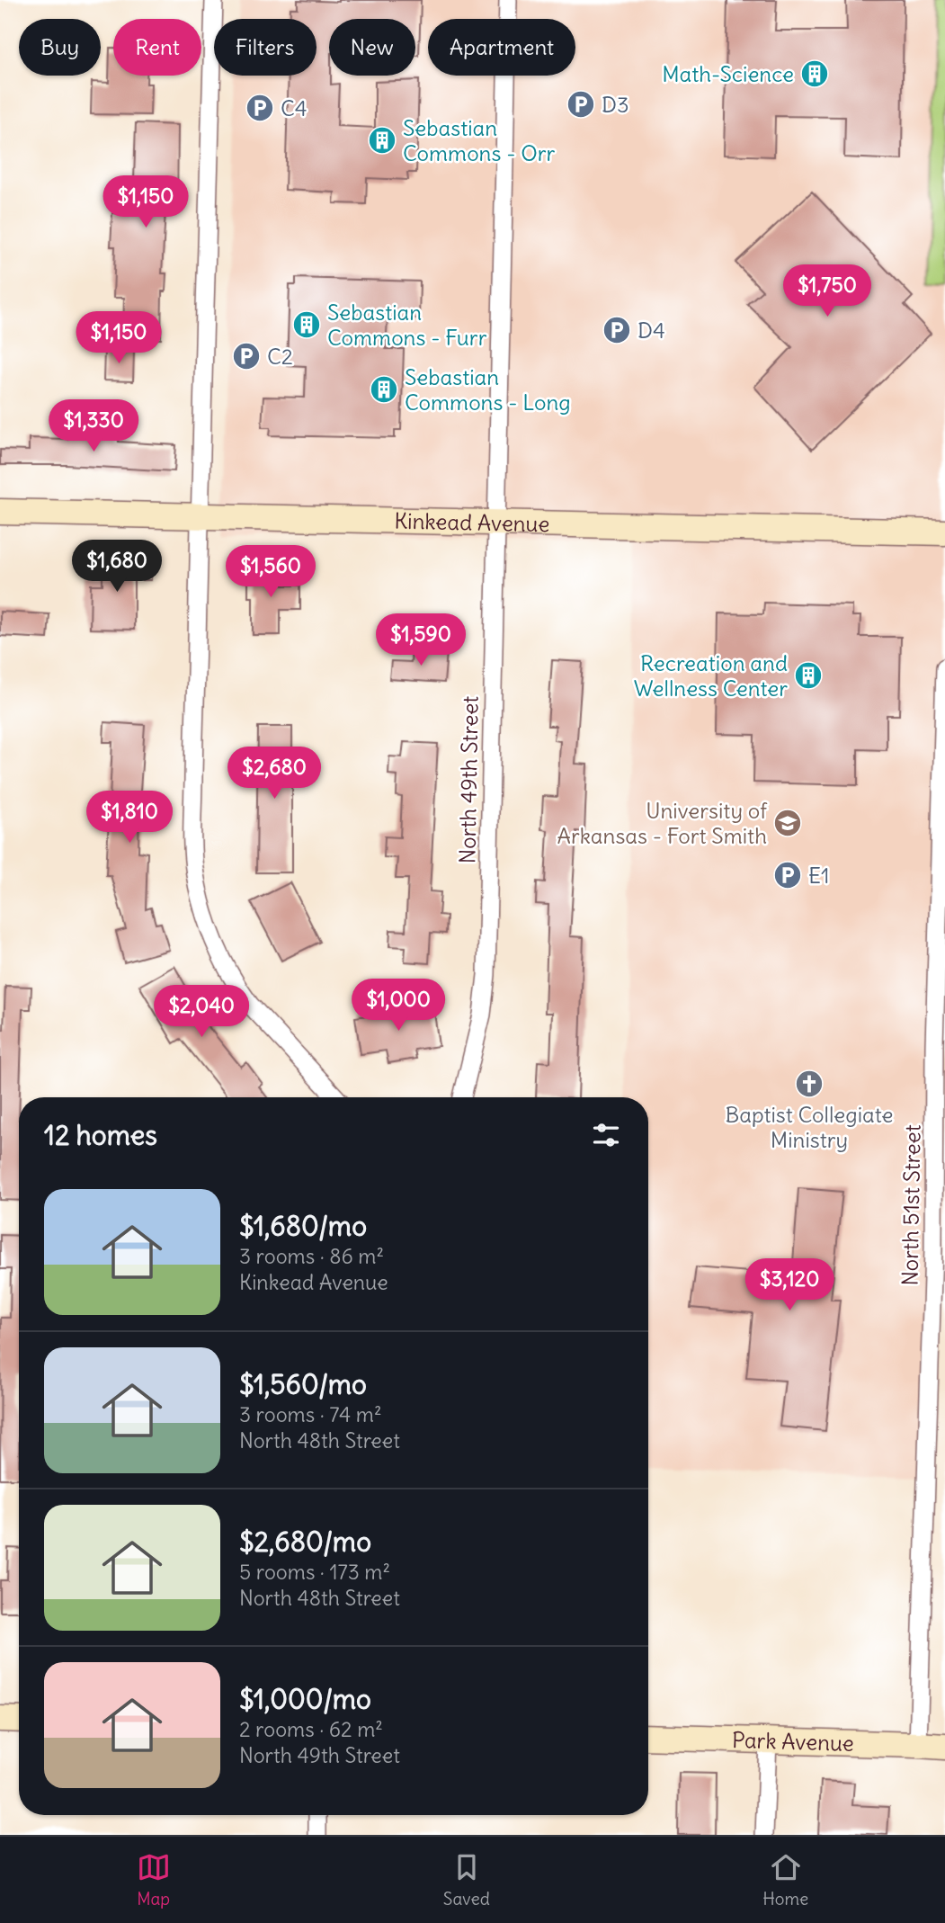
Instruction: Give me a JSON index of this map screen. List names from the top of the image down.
{
  "streets": {
    "street": [
      "Kinkead Avenue",
      "North 49th Street",
      "North 51st Street",
      "Park Avenue"
    ]
  },
  "crossings": [
    ["Kinkead Avenue", "North 49th Street"],
    ["North 51st Street", "Park Avenue"]
  ],
  "places": {
    "building": [
      "Math-Science",
      "Sebastian Commons - Orr",
      "Sebastian Commons - Furr",
      "Sebastian Commons - Long",
      "Recreation and Wellness Center"
    ],
    "parking": [
      "D3",
      "C4",
      "D4",
      "C2",
      "E1"
    ],
    "school or university": ["University of Arkansas - Fort Smith"],
    "church": ["Baptist Collegiate Ministry"]
  },
  "page": {
    "chip": [
      "Buy",
      "Rent",
      "Filters",
      "New",
      "Apartment"
    ],
    "price": [
      "$1,150",
      "$1,750",
      "$1,150",
      "$1,330",
      "$1,680",
      "$1,560",
      "$1,590",
      "$2,680",
      "$1,810",
      "$1,000",
      "$2,040",
      "$3,120"
    ],
    "heading": "12 homes",
    "list": [
      {
        "name": "$1,680/mo",
        "note": "3 rooms · 86 m² · Kinkead Avenue"
      },
      {
        "name": "$1,560/mo",
        "note": "3 rooms · 74 m² · North 48th Street"
      },
      {
        "name": "$2,680/mo",
        "note": "5 rooms · 173 m² · North 48th Street"
      },
      {
        "name": "$1,000/mo",
        "note": "2 rooms · 62 m² · North 49th Street"
      }
    ],
    "tabs": ["Map", "Saved", "Home"]
  }
}
